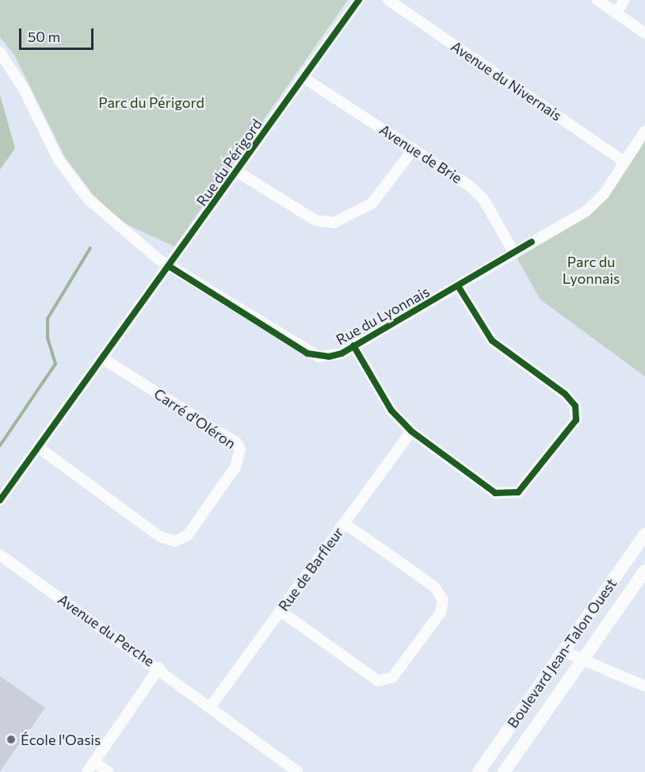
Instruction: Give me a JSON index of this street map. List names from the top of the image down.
{
  "streets": {
    "street": [
      "Avenue du Nivernais",
      "Avenue de Brie",
      "Rue du Périgord",
      "Rue du Lyonnais",
      "Carré d'Oléron",
      "Rue de Barfleur",
      "Avenue du Perche",
      "Boulevard Jean-Talon Ouest"
    ]
  },
  "crossings": [
    ["Avenue du Nivernais", "Rue du Lyonnais"],
    ["Avenue de Brie", "Rue du Périgord"],
    ["Avenue de Brie", "Rue du Lyonnais"],
    ["Rue du Périgord", "Rue du Lyonnais"],
    ["Rue du Périgord", "Carré d'Oléron"],
    ["Rue de Barfleur", "Avenue du Perche"]
  ],
  "parks": ["Parc du Périgord", "Parc du Lyonnais"],
  "places": ["École l'Oasis"],
  "scale_bar": "50 m"
}
